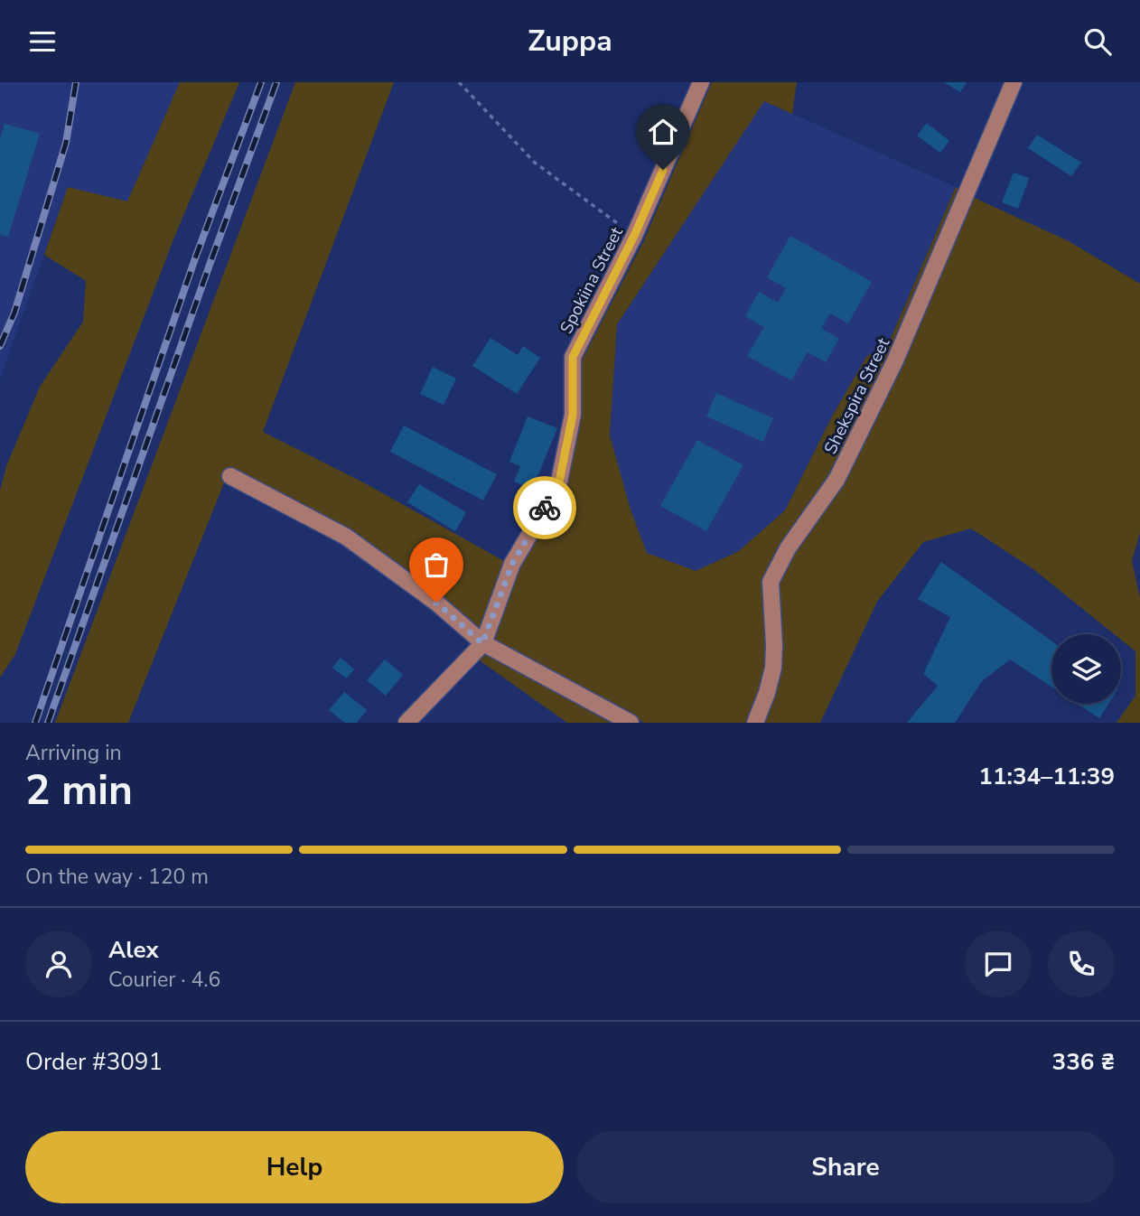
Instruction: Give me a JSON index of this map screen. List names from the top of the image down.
{
  "streets": {
    "street": ["Spokiina Street", "Shekspira Street"]
  },
  "page": {
    "header": "Zuppa",
    "heading": ["2 min", "Arriving in", "11:34–11:39"],
    "panel": [
      "Alex",
      "Courier · 4.6",
      "Order #3091",
      "336 ₴"
    ],
    "bar": "On the way · 120 m",
    "buttons": ["Help", "Share"]
  }
}
